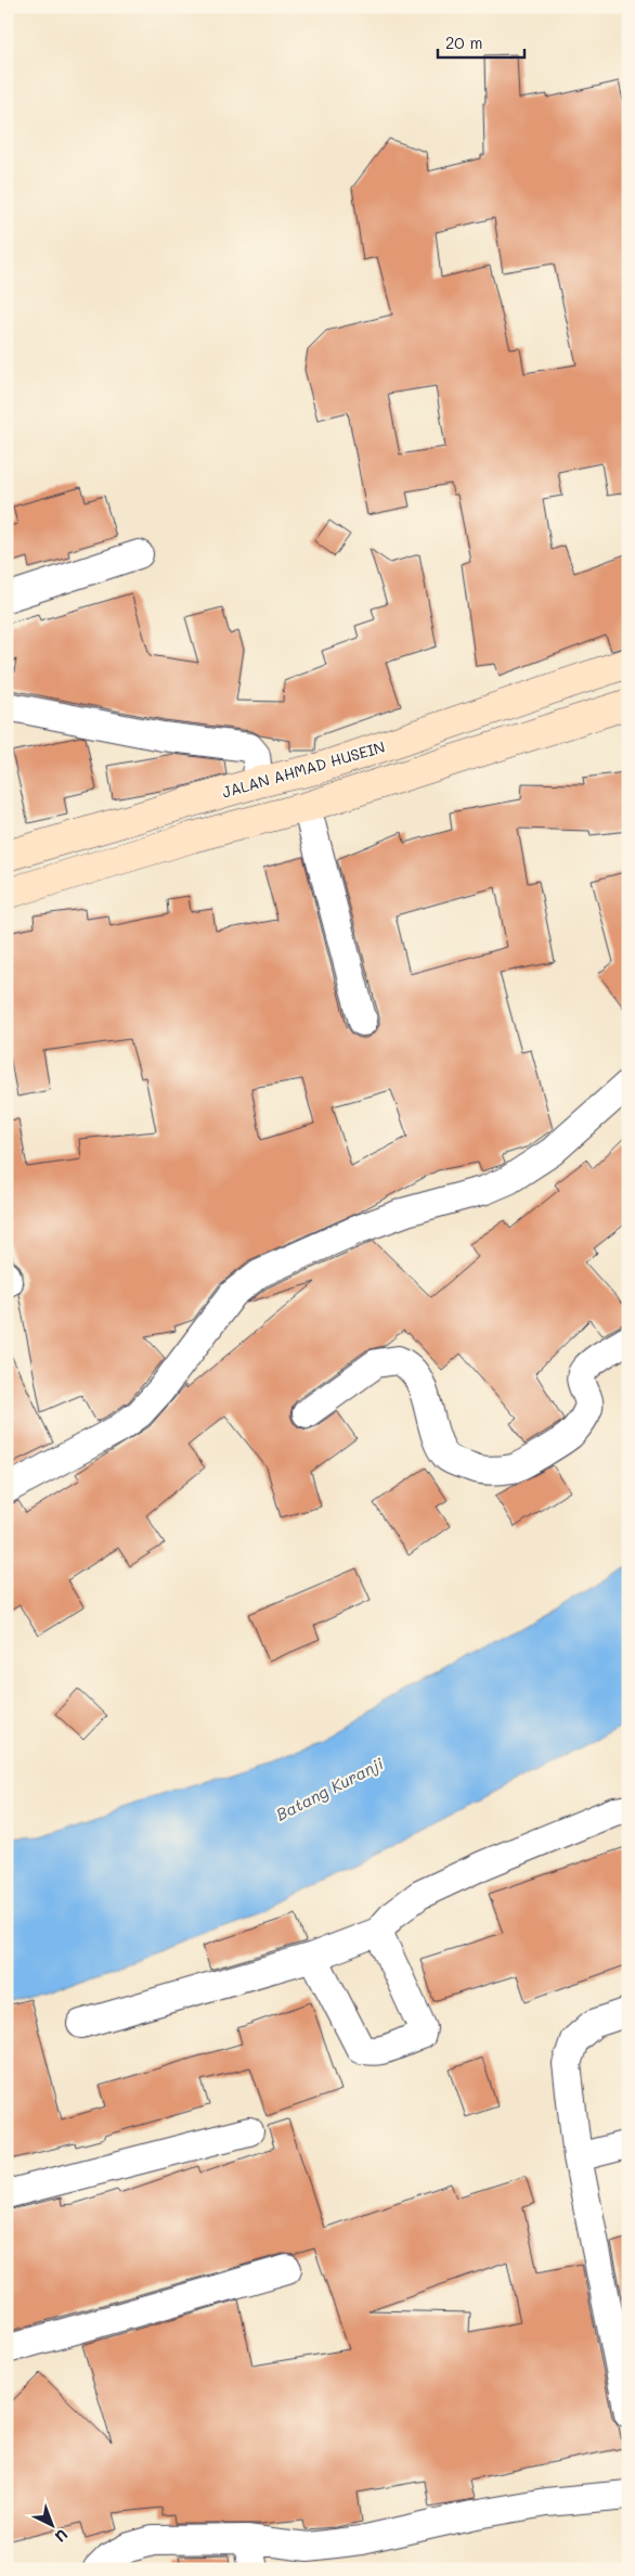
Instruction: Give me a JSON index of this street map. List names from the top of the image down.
{
  "streets": {
    "main road": ["JALAN AHMAD HUSEIN"]
  },
  "water": ["Batang Kuranji"],
  "scale_bar": "20 m",
  "north": "bottom right"
}
